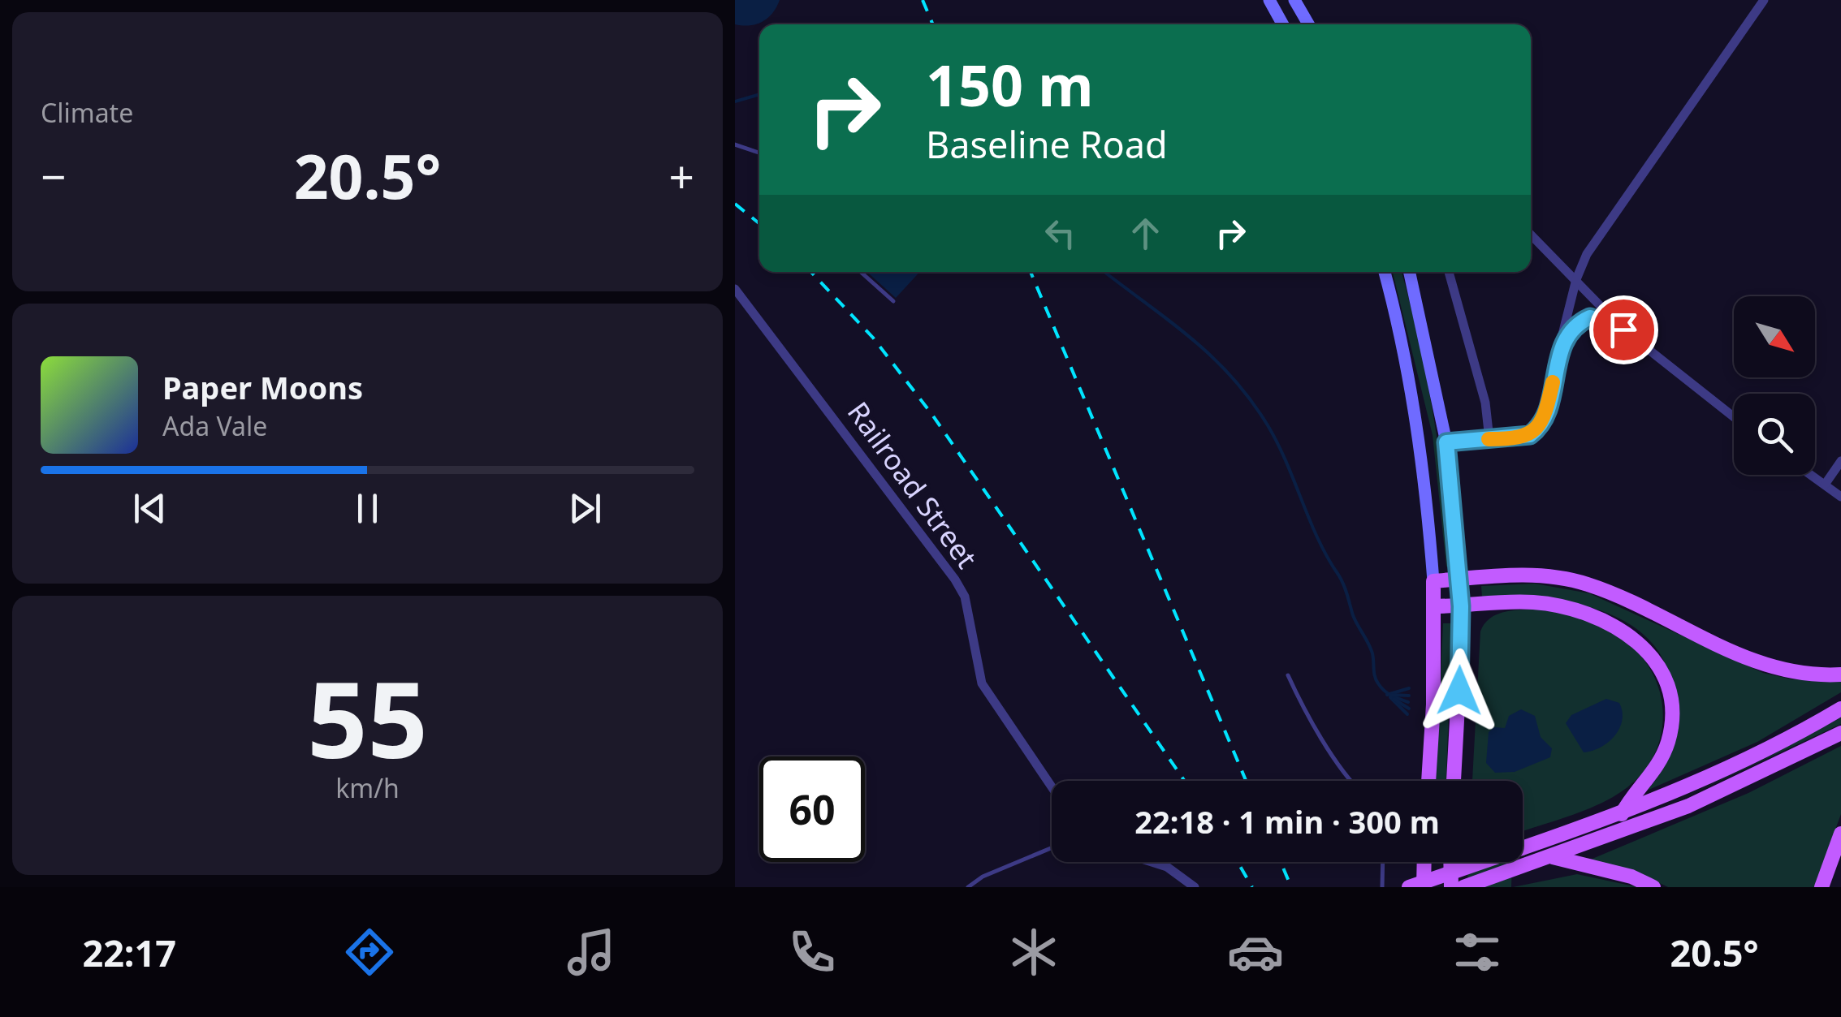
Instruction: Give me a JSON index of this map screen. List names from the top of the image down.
{
  "streets": {
    "street": ["Railroad Street"]
  },
  "north": "bottom right",
  "page": {
    "tile": [
      "Climate",
      ["55", "km/h"]
    ],
    "turn": ["150 m", "Baseline Road"],
    "heat": ["−", "20.5°", "+"],
    "song": ["Paper Moons", "Ada Vale"],
    "limit": "60",
    "trip": "22:18 · 1 min · 300 m",
    "tabs": ["22:17", "20.5°"]
  }
}
